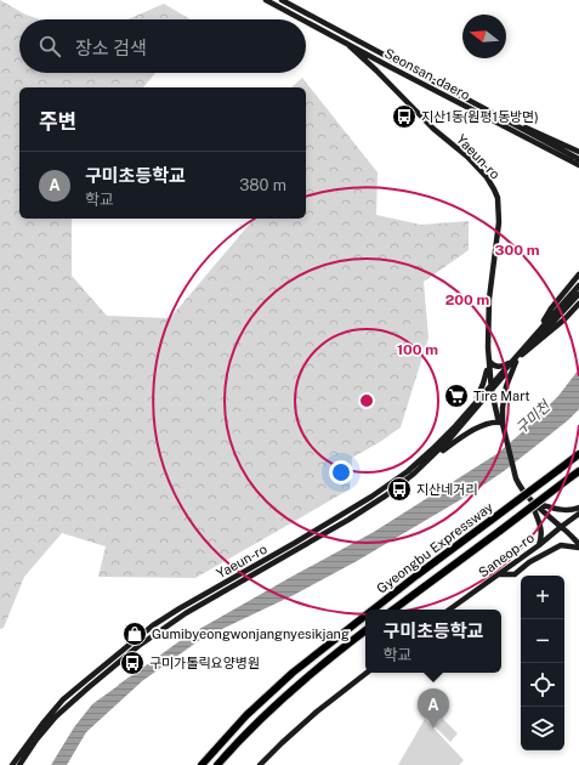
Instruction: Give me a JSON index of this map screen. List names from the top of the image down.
{
  "streets": {
    "highway": ["Gyeongbu Expressway"],
    "street": ["Seonsan-daero", "Yaeun-ro", "Saneop-ro"]
  },
  "crossings": [
    ["Seonsan-daero", "Yaeun-ro"]
  ],
  "water": ["구미천"],
  "places": {
    "bus stop": ["지산1동(원평1동방면)", "지산네거리", "구미가톨릭요양병원"],
    "supermarket": ["Tire Mart"],
    "shop": ["Gumibyeongwonjangnyesikjang"]
  },
  "north": "left",
  "page": {
    "search": "장소 검색",
    "heading": "주변",
    "list": [
      {
        "mark": "A",
        "name": "구미초등학교",
        "note": "학교",
        "value": "380 m"
      }
    ],
    "map_buttons": ["+", "−"],
    "popup": ["구미초등학교", "학교"],
    "pins": "A"
  },
  "rings": ["300 m", "200 m", "100 m"]
}
